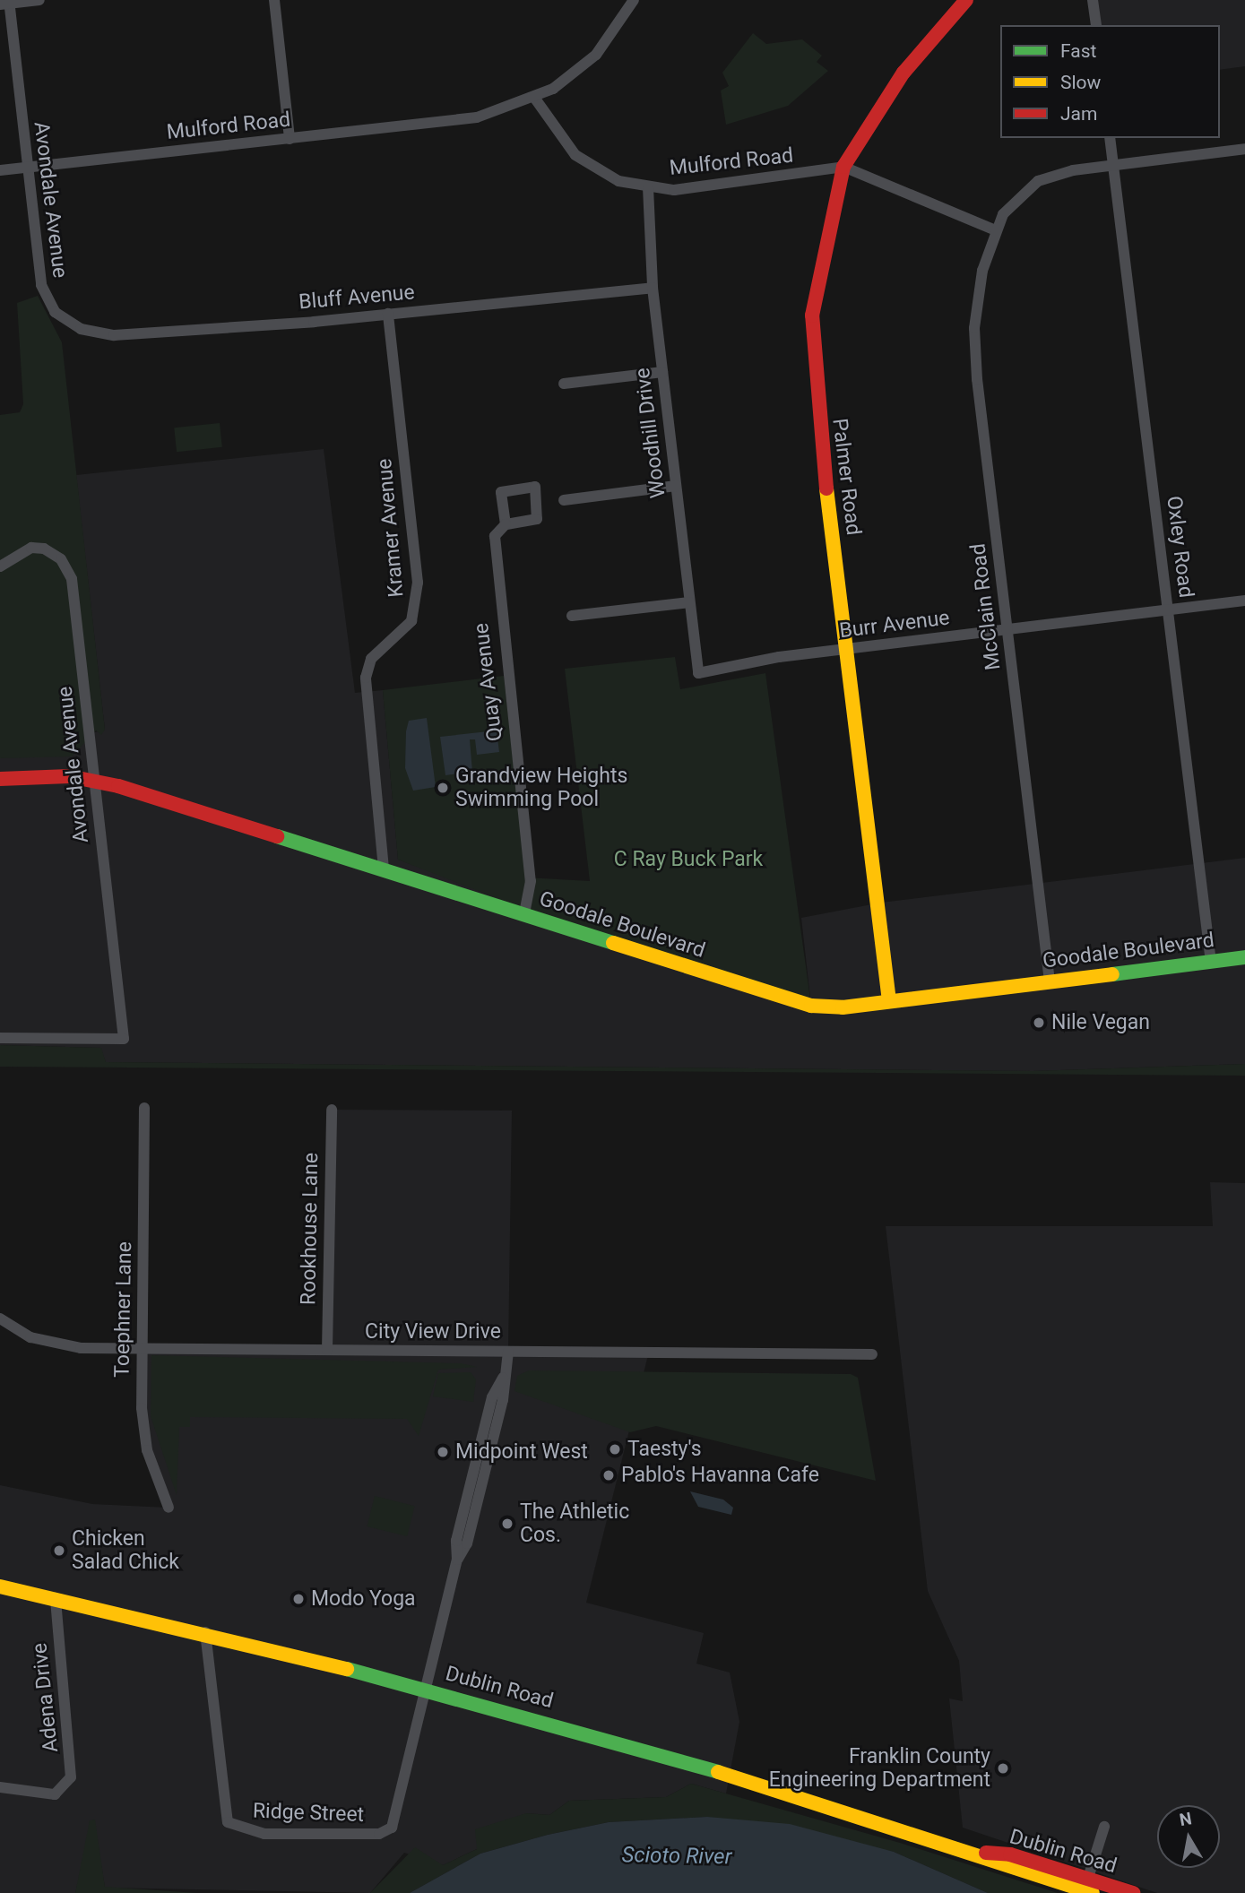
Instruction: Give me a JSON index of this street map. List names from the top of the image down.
{
  "streets": {
    "main road": ["Palmer Road", "Goodale Boulevard", "Dublin Road"],
    "street": [
      "Mulford Road",
      "Avondale Avenue",
      "Bluff Avenue",
      "Woodhill Drive",
      "Kramer Avenue",
      "Oxley Road",
      "McClain Road",
      "Burr Avenue",
      "Quay Avenue",
      "Rookhouse Lane",
      "Toephner Lane",
      "City View Drive",
      "Adena Drive",
      "Ridge Street"
    ]
  },
  "crossings": [
    ["Mulford Road", "Avondale Avenue"],
    ["Mulford Road", "Woodhill Drive"],
    ["Mulford Road", "Palmer Road"],
    ["Avondale Avenue", "Bluff Avenue"],
    ["Avondale Avenue", "Goodale Boulevard"],
    ["Bluff Avenue", "Woodhill Drive"],
    ["Bluff Avenue", "Kramer Avenue"],
    ["Woodhill Drive", "Burr Avenue"],
    ["Palmer Road", "Burr Avenue"],
    ["Palmer Road", "Goodale Boulevard"],
    ["Kramer Avenue", "Goodale Boulevard"],
    ["Oxley Road", "Burr Avenue"],
    ["Oxley Road", "Goodale Boulevard"],
    ["McClain Road", "Burr Avenue"],
    ["McClain Road", "Goodale Boulevard"],
    ["Quay Avenue", "Goodale Boulevard"],
    ["Rookhouse Lane", "City View Drive"],
    ["Toephner Lane", "City View Drive"],
    ["Dublin Road", "Adena Drive"],
    ["Dublin Road", "Ridge Street"]
  ],
  "water": ["Scioto River"],
  "parks": ["C Ray Buck Park"],
  "places": [
    "Grandview Heights Swimming Pool",
    "Nile Vegan",
    "Taesty's",
    "Midpoint West",
    "Pablo's Havanna Cafe",
    "The Athletic Cos.",
    "Chicken Salad Chick",
    "Modo Yoga",
    "Franklin County Engineering Department"
  ],
  "legend": ["Fast", "Slow", "Jam"],
  "north": "top"
}
